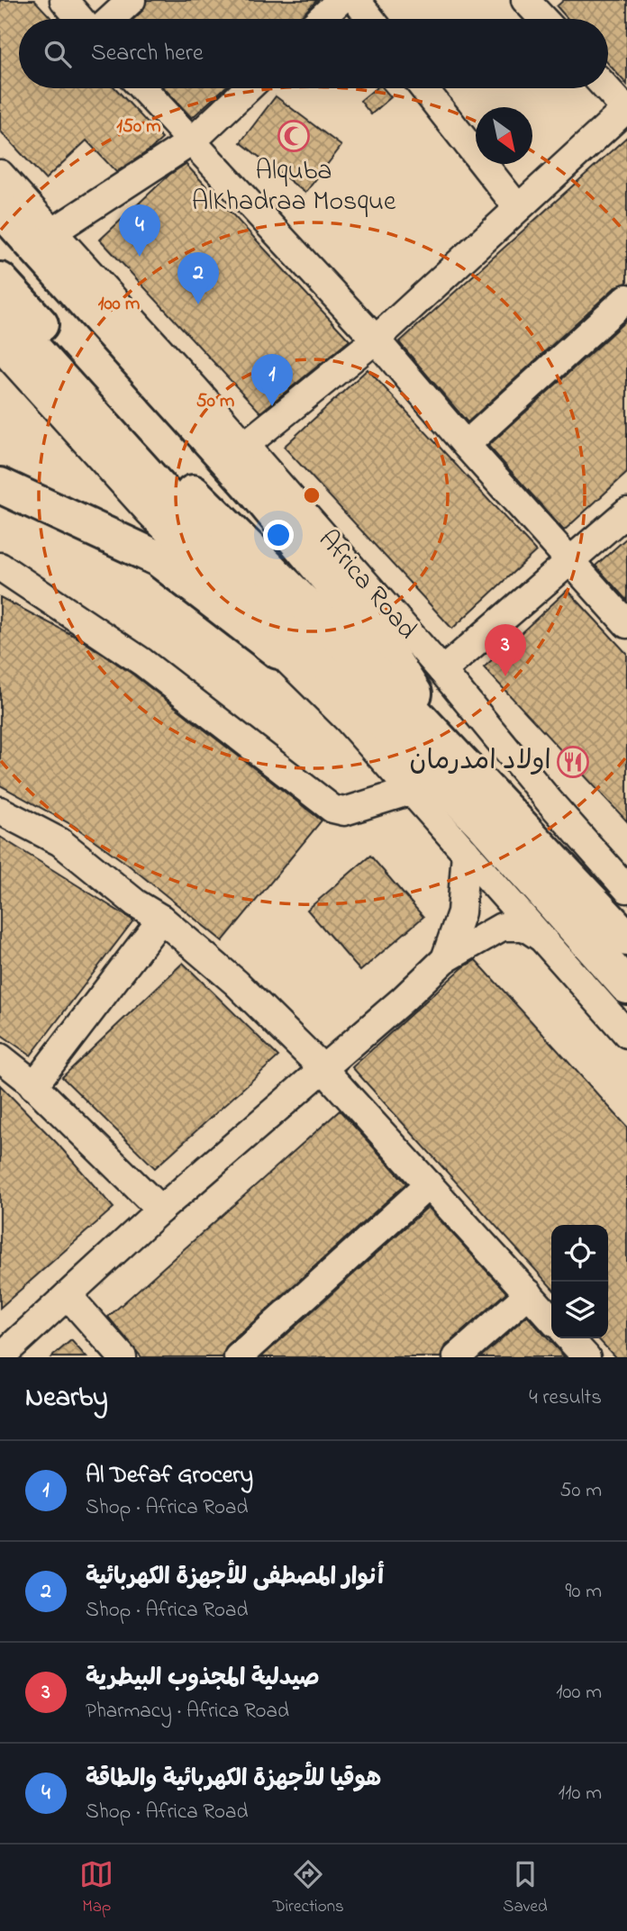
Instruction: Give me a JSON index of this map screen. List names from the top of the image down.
{
  "streets": {
    "highway": ["Africa Road"]
  },
  "places": {
    "mosque": ["Alquba AlKhadraa Mosque"],
    "restaurant": ["اولاد امدرمان"]
  },
  "north": "bottom right",
  "page": {
    "search": "Search here",
    "pins": [
      "4",
      "2",
      "1",
      "3"
    ],
    "heading": ["Nearby", "4 results"],
    "list": [
      {
        "mark": "1",
        "name": "Al Defaf Grocery",
        "note": "Shop · Africa Road",
        "value": "50 m"
      },
      {
        "mark": "2",
        "name": "أنوار المصطفى للأجهزة الكهربائية",
        "note": "Shop · Africa Road",
        "value": "90 m"
      },
      {
        "mark": "3",
        "name": "صيدلية المجذوب البيطرية",
        "note": "Pharmacy · Africa Road",
        "value": "100 m"
      },
      {
        "mark": "4",
        "name": "هوقيا للأجهزة الكهربائية والطاقة",
        "note": "Shop · Africa Road",
        "value": "110 m"
      }
    ],
    "nav": ["Map", "Directions", "Saved"]
  },
  "rings": ["150 m", "100 m", "50 m"]
}
